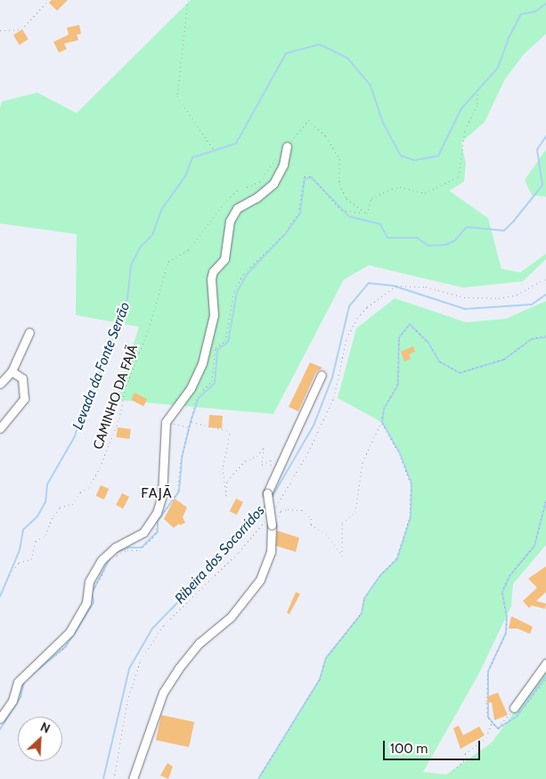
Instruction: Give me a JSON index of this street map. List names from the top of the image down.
{
  "streets": {
    "path": ["CAMINHO DA FAJÃ"]
  },
  "districts": ["FAJÃ"],
  "water": ["Levada da Fonte Serrão", "Ribeira dos Socorridos"],
  "scale_bar": "100 m",
  "north": "top right"
}
